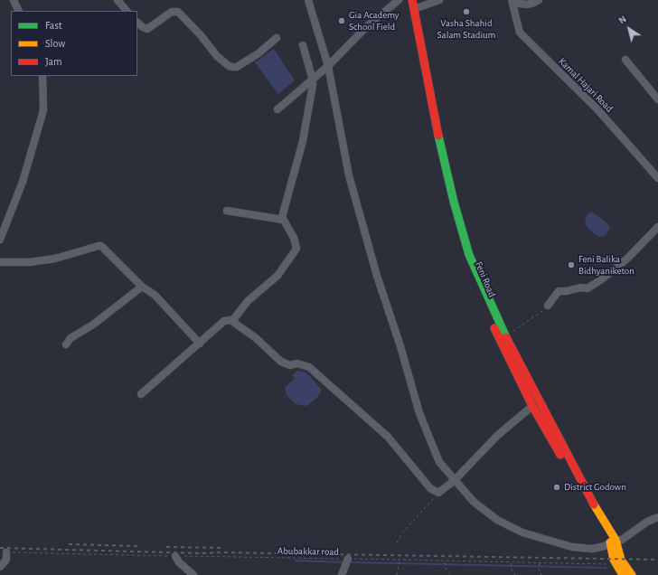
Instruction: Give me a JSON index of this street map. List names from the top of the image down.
{
  "streets": {
    "main road": ["Feni Road"],
    "street": ["Kamal Hajari Road"],
    "path": ["Abubakkar road"]
  },
  "places": [
    "Vasha Shahid Salam Stadium",
    "Gia Academy School Field",
    "Feni Balika Bidhyaniketon",
    "District Godown"
  ],
  "legend": ["Fast", "Slow", "Jam"],
  "north": "top left"
}
